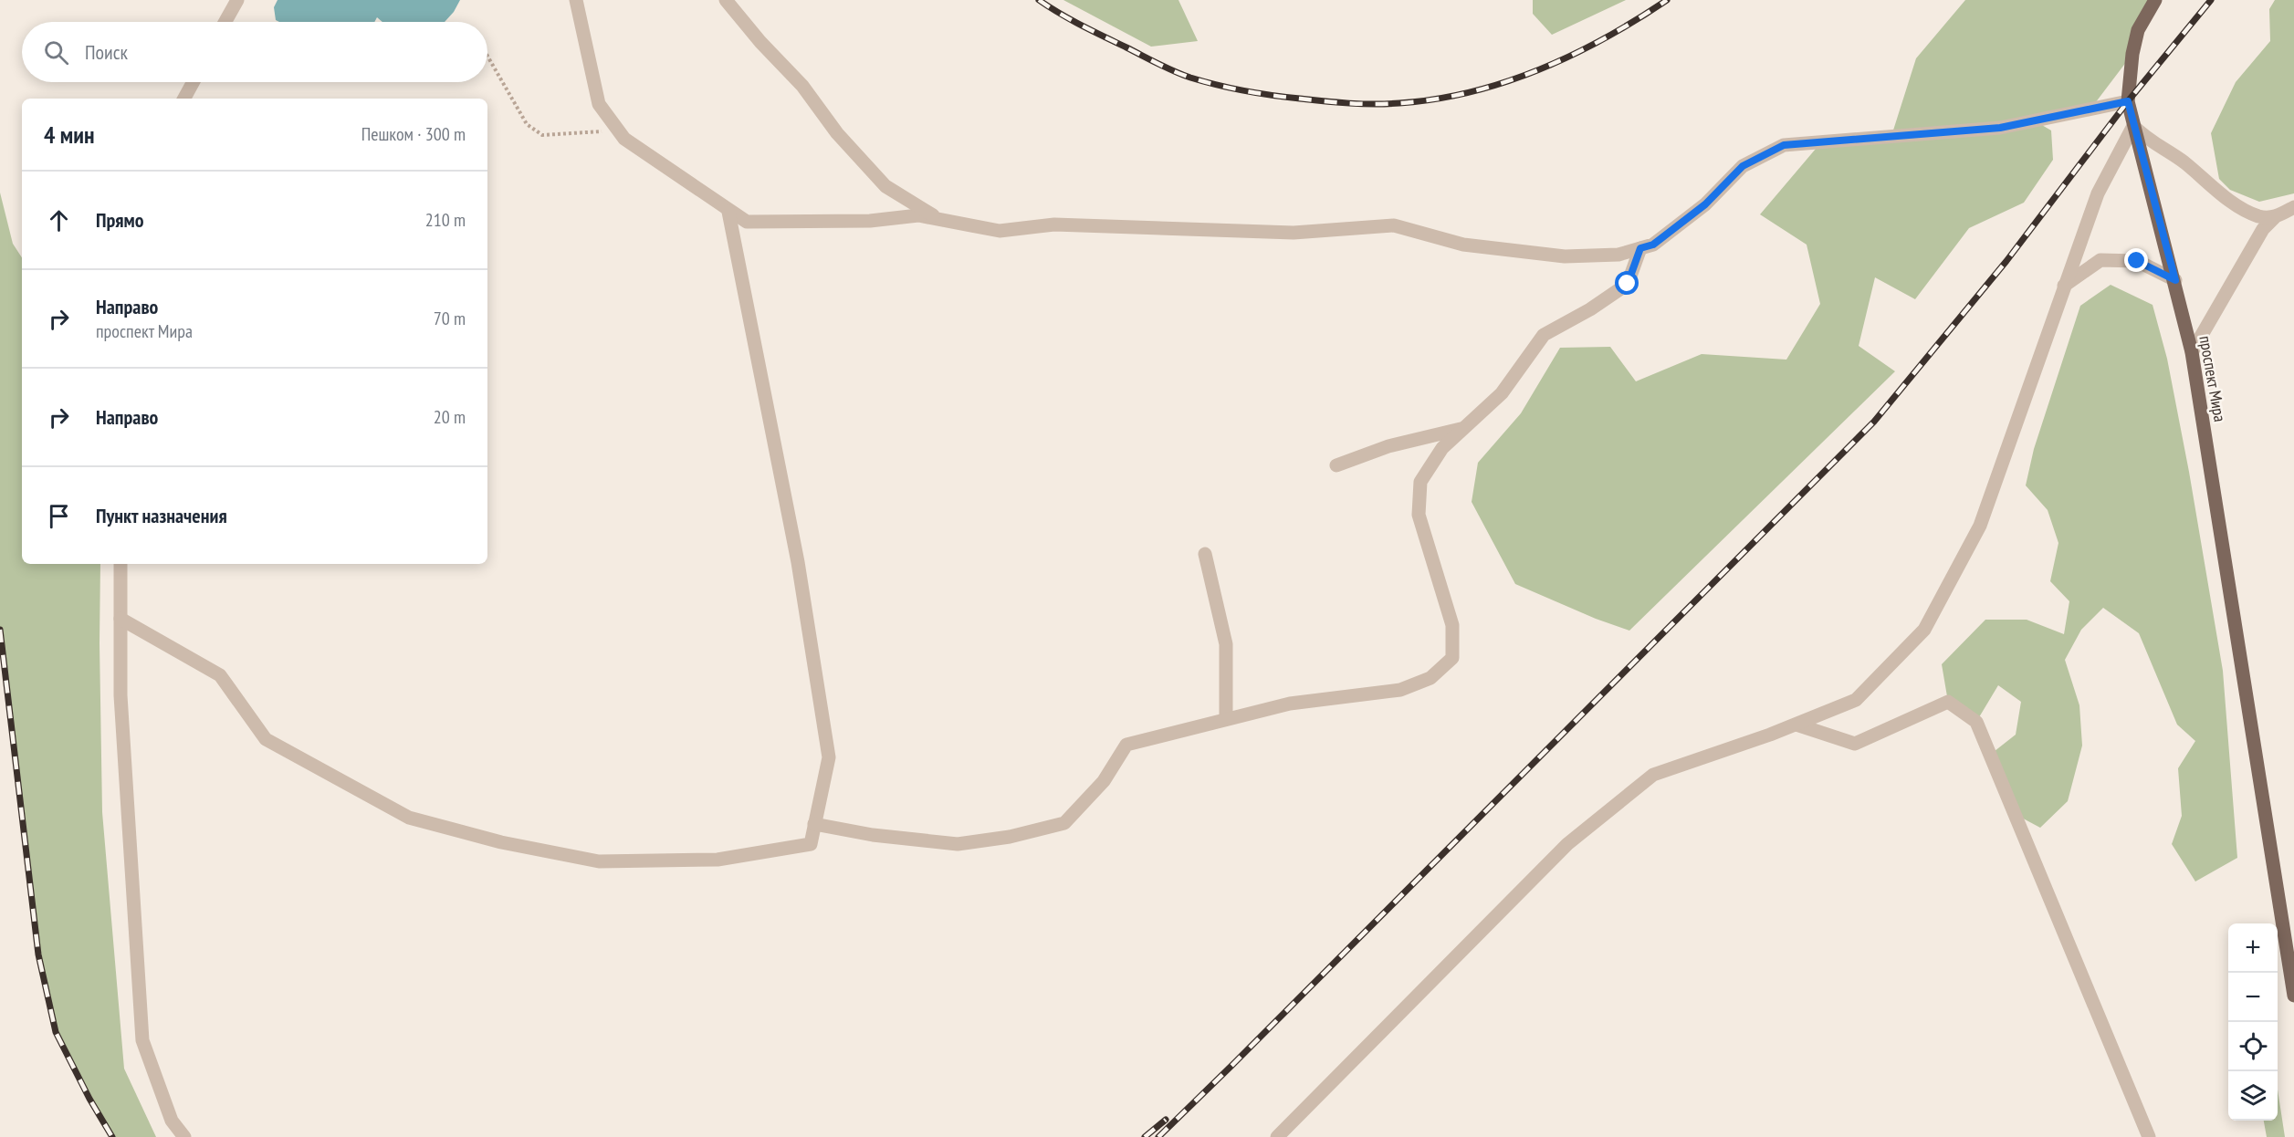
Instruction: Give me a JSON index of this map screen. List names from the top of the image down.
{
  "streets": {
    "main road": ["проспект Мира"]
  },
  "page": {
    "search": "Поиск",
    "heading": ["4 мин", "Пешком · 300 m"],
    "list": [
      ["Прямо", "210 m"],
      ["Направо", "проспект Мира", "70 m"],
      ["Направо", "20 m"],
      "Пункт назначения"
    ],
    "map_buttons": ["+", "−"]
  }
}
